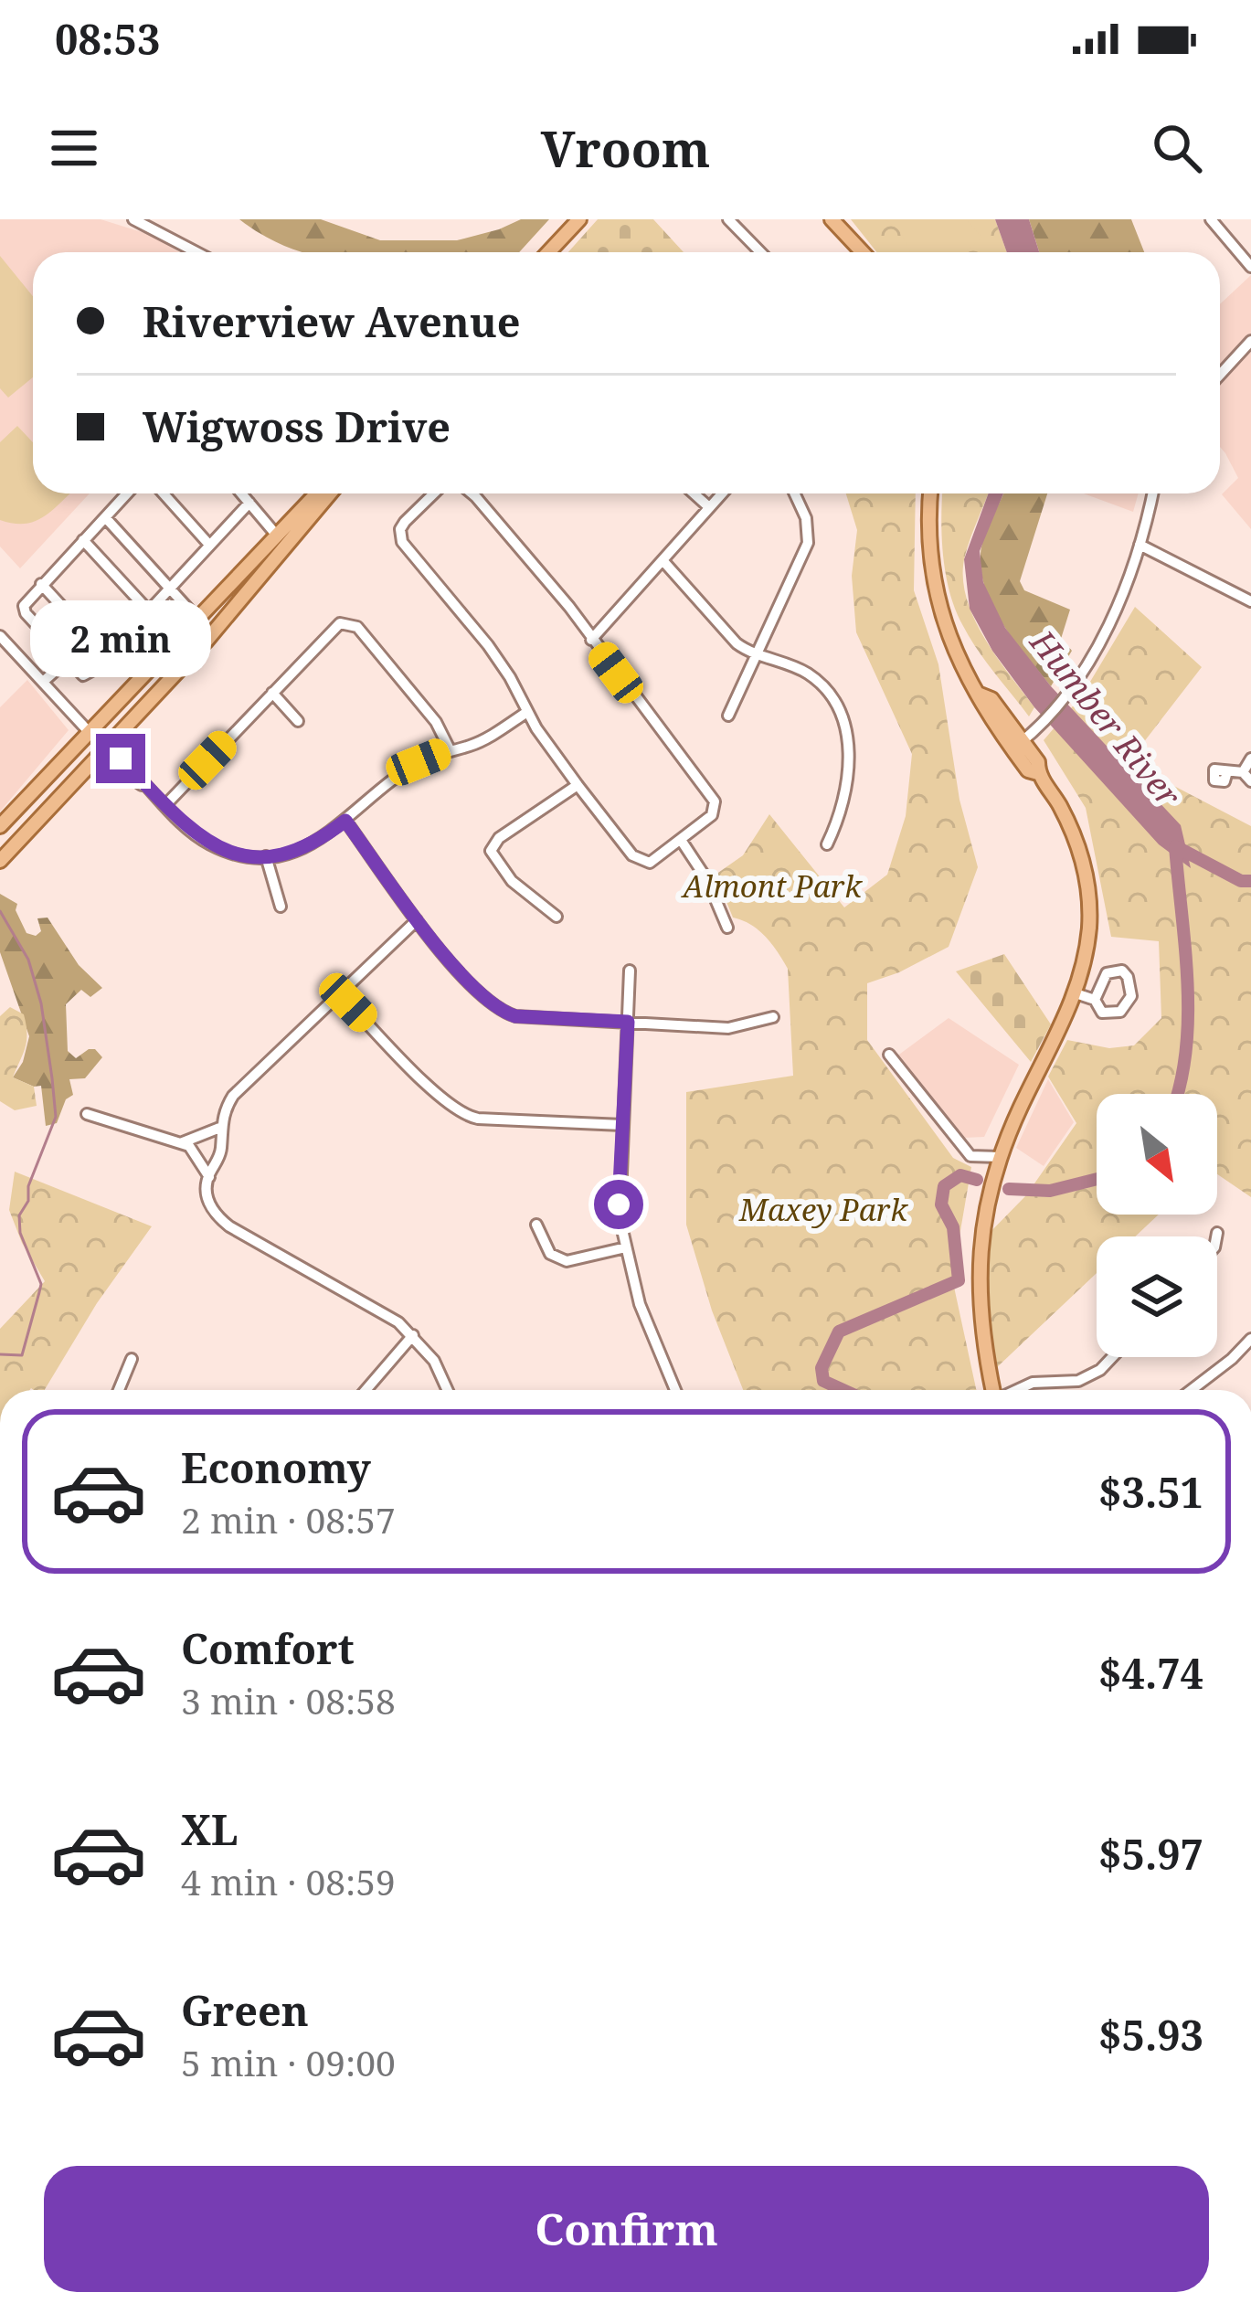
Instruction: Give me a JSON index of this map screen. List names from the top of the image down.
{
  "water": ["Humber River"],
  "parks": ["Almont Park", "Maxey Park"],
  "north": "bottom right",
  "page": {
    "status": "08:53",
    "header": "Vroom",
    "banner": ["Riverview Avenue", "Wigwoss Drive"],
    "bubble": "2 min",
    "list": [
      {
        "name": "Economy",
        "note": "2 min · 08:57",
        "value": "$3.51"
      },
      {
        "name": "Comfort",
        "note": "3 min · 08:58",
        "value": "$4.74"
      },
      {
        "name": "XL",
        "note": "4 min · 08:59",
        "value": "$5.97"
      },
      {
        "name": "Green",
        "note": "5 min · 09:00",
        "value": "$5.93"
      }
    ],
    "buttons": "Confirm"
  }
}
